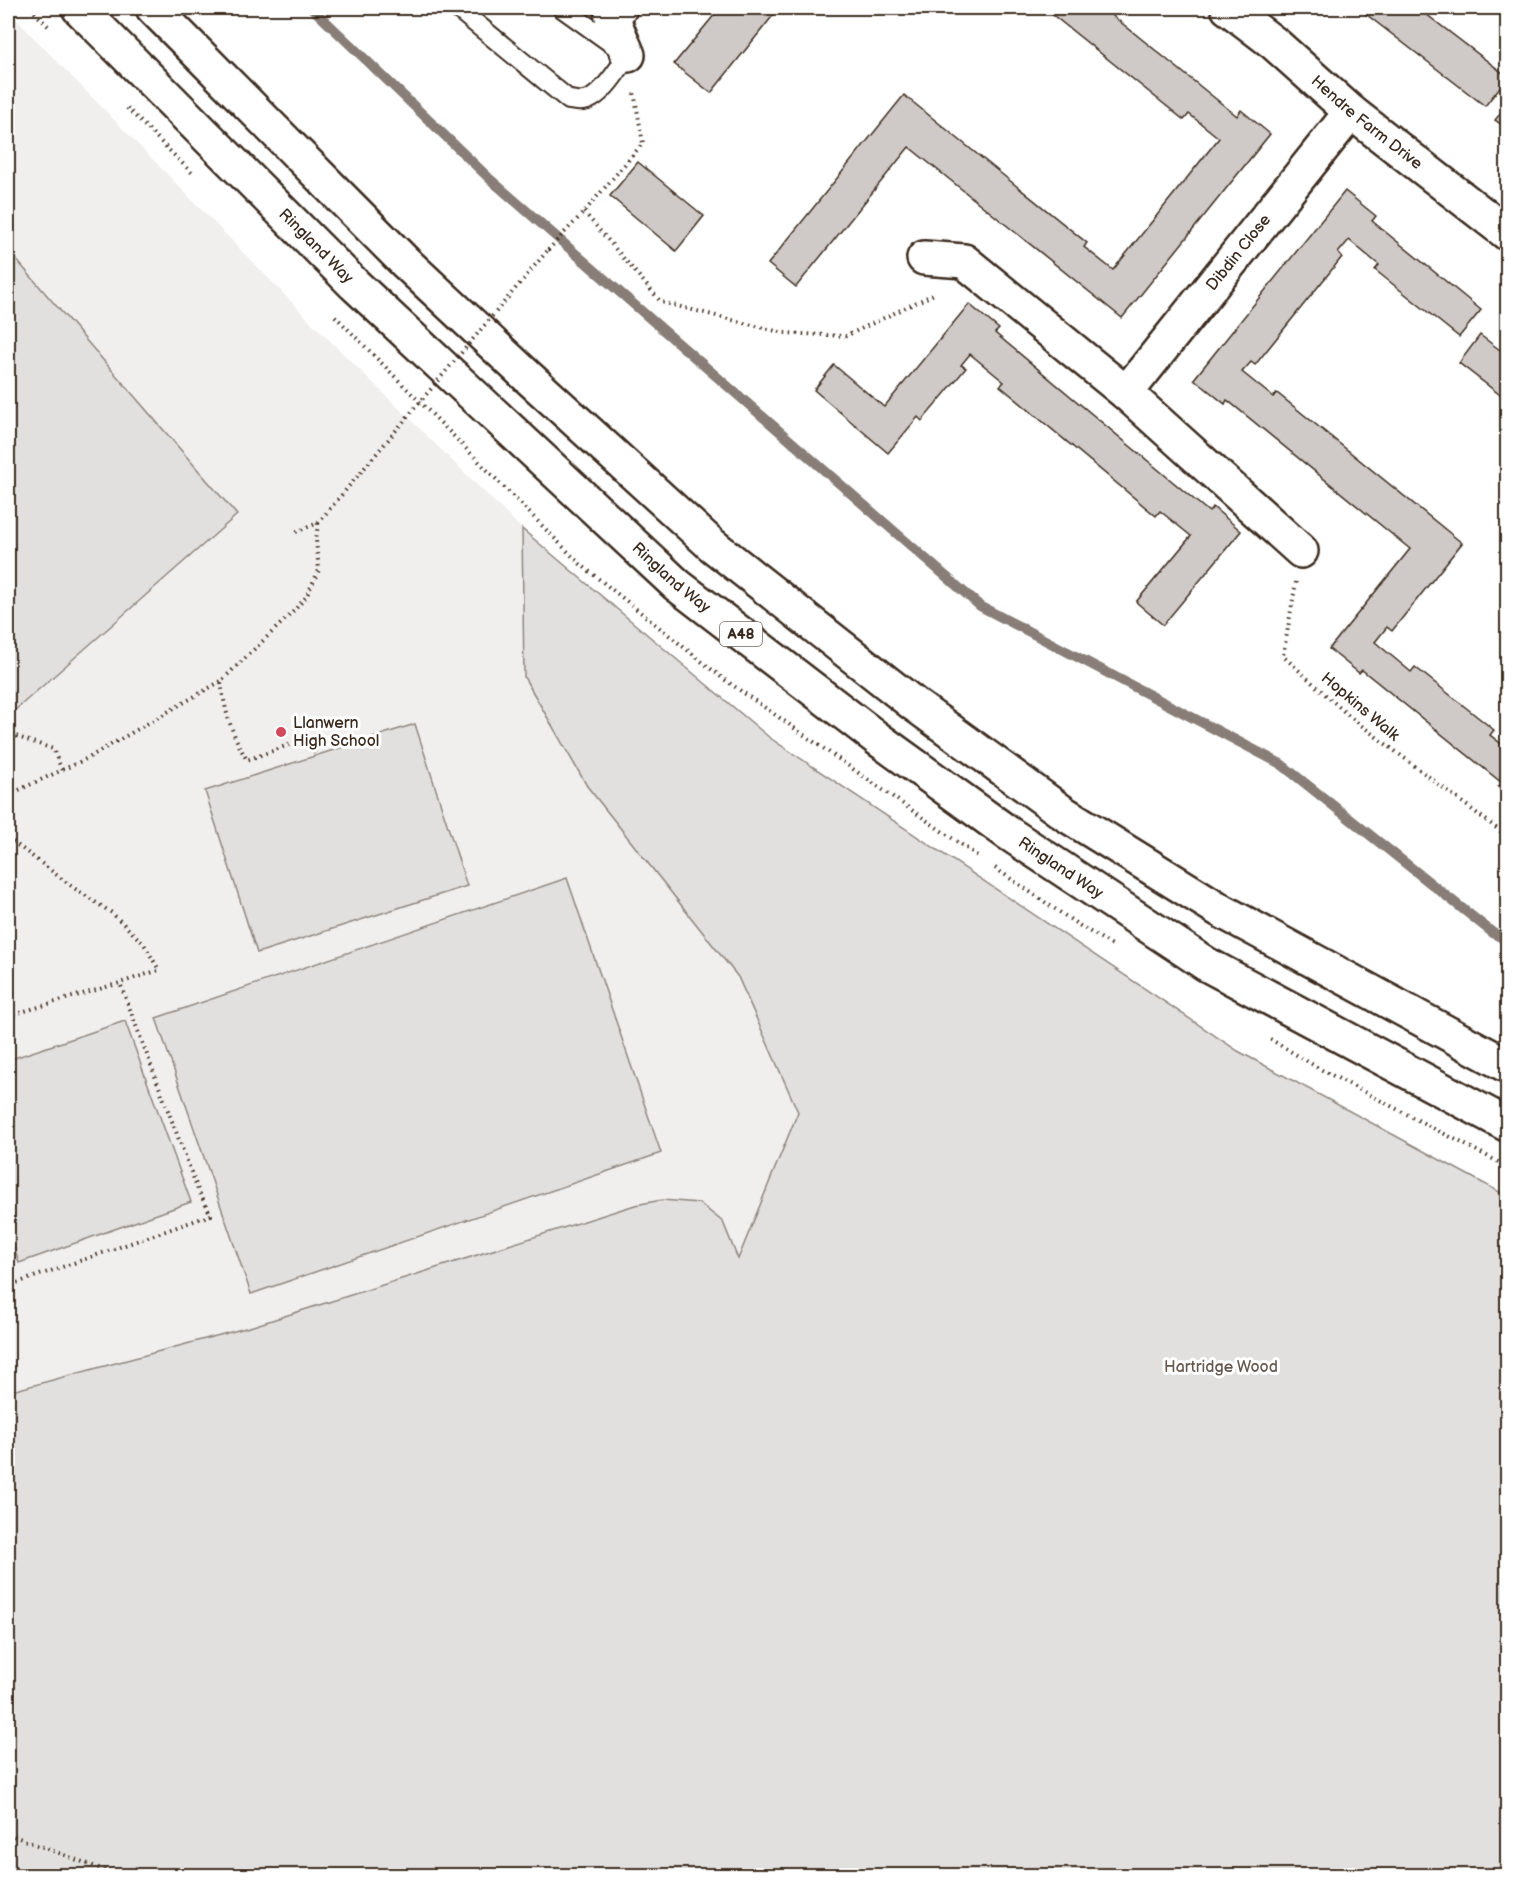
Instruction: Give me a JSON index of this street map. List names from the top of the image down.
{
  "streets": {
    "main road": [
      "Hendre Farm Drive",
      "Ringland Way",
      "Dibdin Close",
      "A48"
    ],
    "path": ["Hopkins Walk"]
  },
  "crossings": [
    ["Hendre Farm Drive", "Dibdin Close"]
  ],
  "parks": ["Hartridge Wood"],
  "places": ["Llanwern High School"]
}
